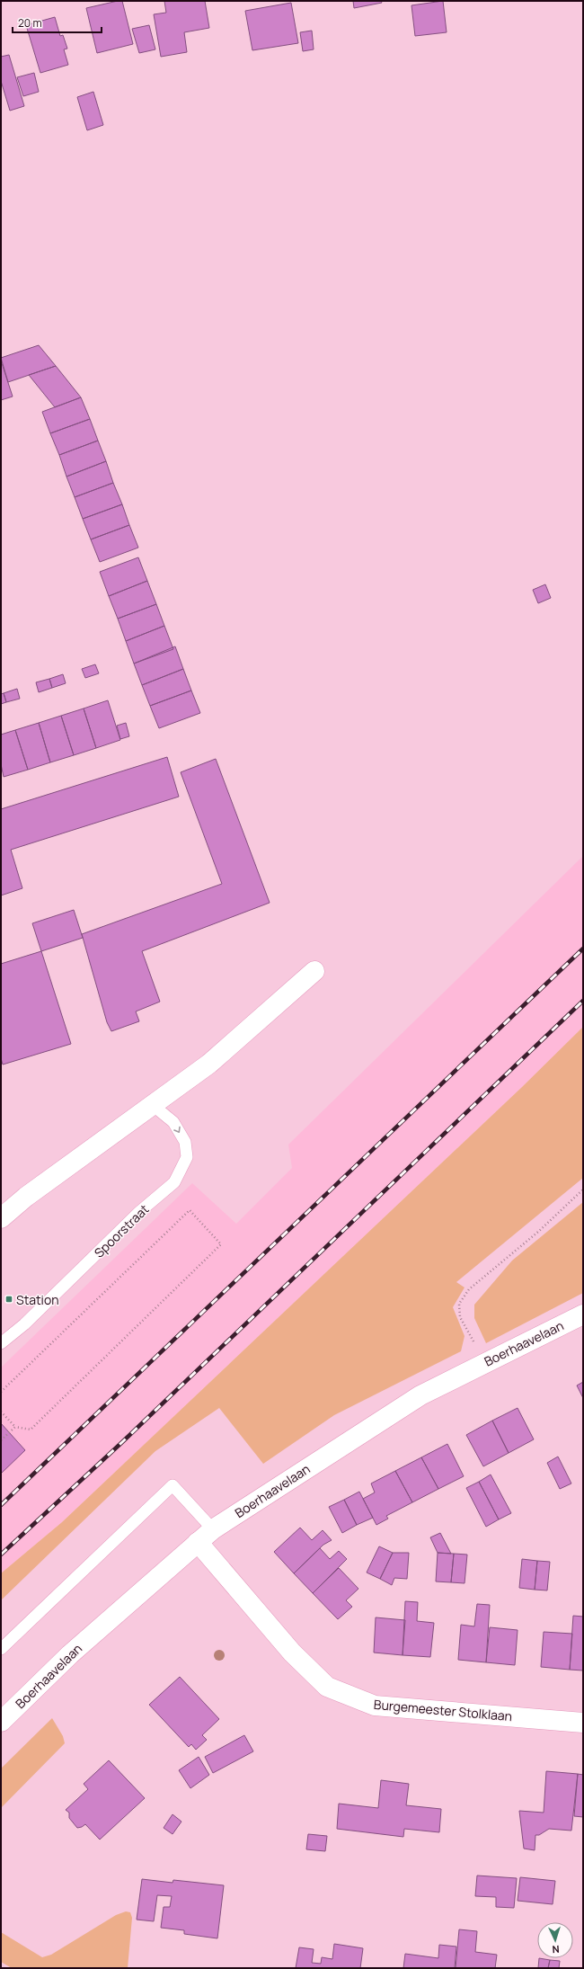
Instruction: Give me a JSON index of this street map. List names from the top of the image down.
{
  "streets": {
    "street": ["Boerhaavelaan", "Burgemeester Stolklaan"],
    "lane": ["Spoorstraat"]
  },
  "crossings": [
    ["Boerhaavelaan", "Burgemeester Stolklaan"]
  ],
  "one_way": ["Spoorstraat"],
  "places": {
    "transit": ["Station"]
  },
  "scale_bar": "20 m",
  "north": "bottom"
}
